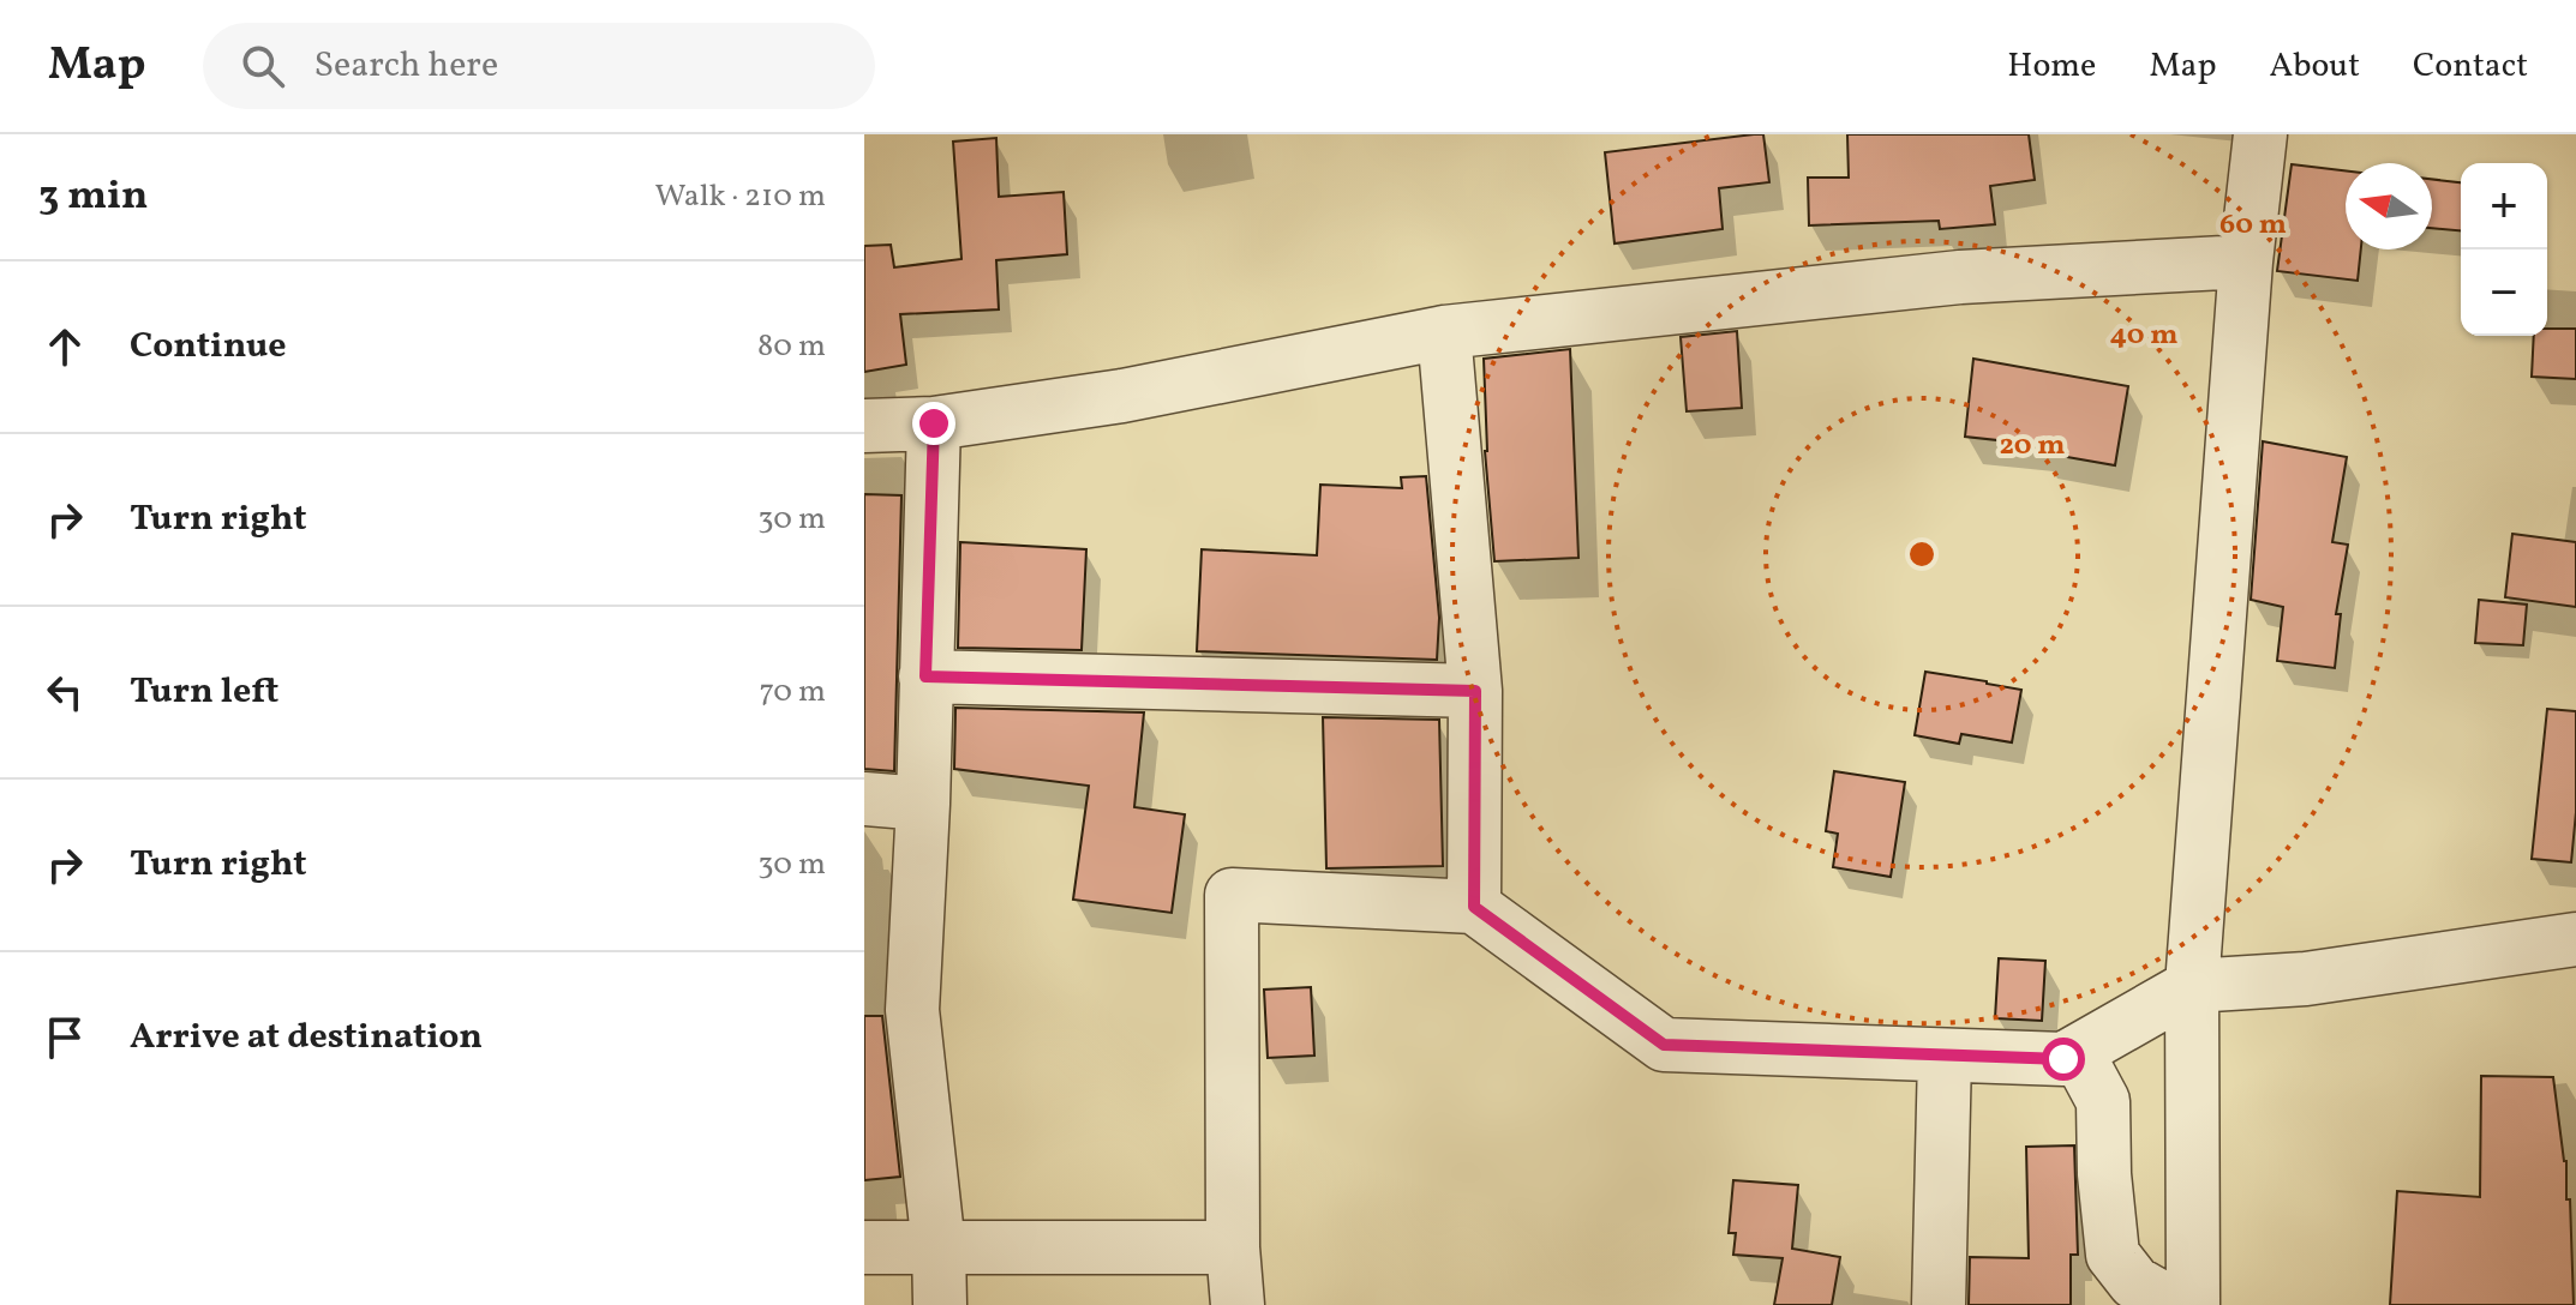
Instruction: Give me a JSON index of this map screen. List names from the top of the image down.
{
  "north": "left",
  "page": {
    "header": "Map",
    "search": "Search here",
    "nav": [
      "Home",
      "Map",
      "About",
      "Contact"
    ],
    "heading": ["3 min", "Walk · 210 m"],
    "map_buttons": ["+", "−"],
    "list": [
      ["Continue", "80 m"],
      ["Turn right", "30 m"],
      ["Turn left", "70 m"],
      ["Turn right", "30 m"],
      "Arrive at destination"
    ]
  },
  "rings": ["60 m", "40 m", "20 m"]
}
